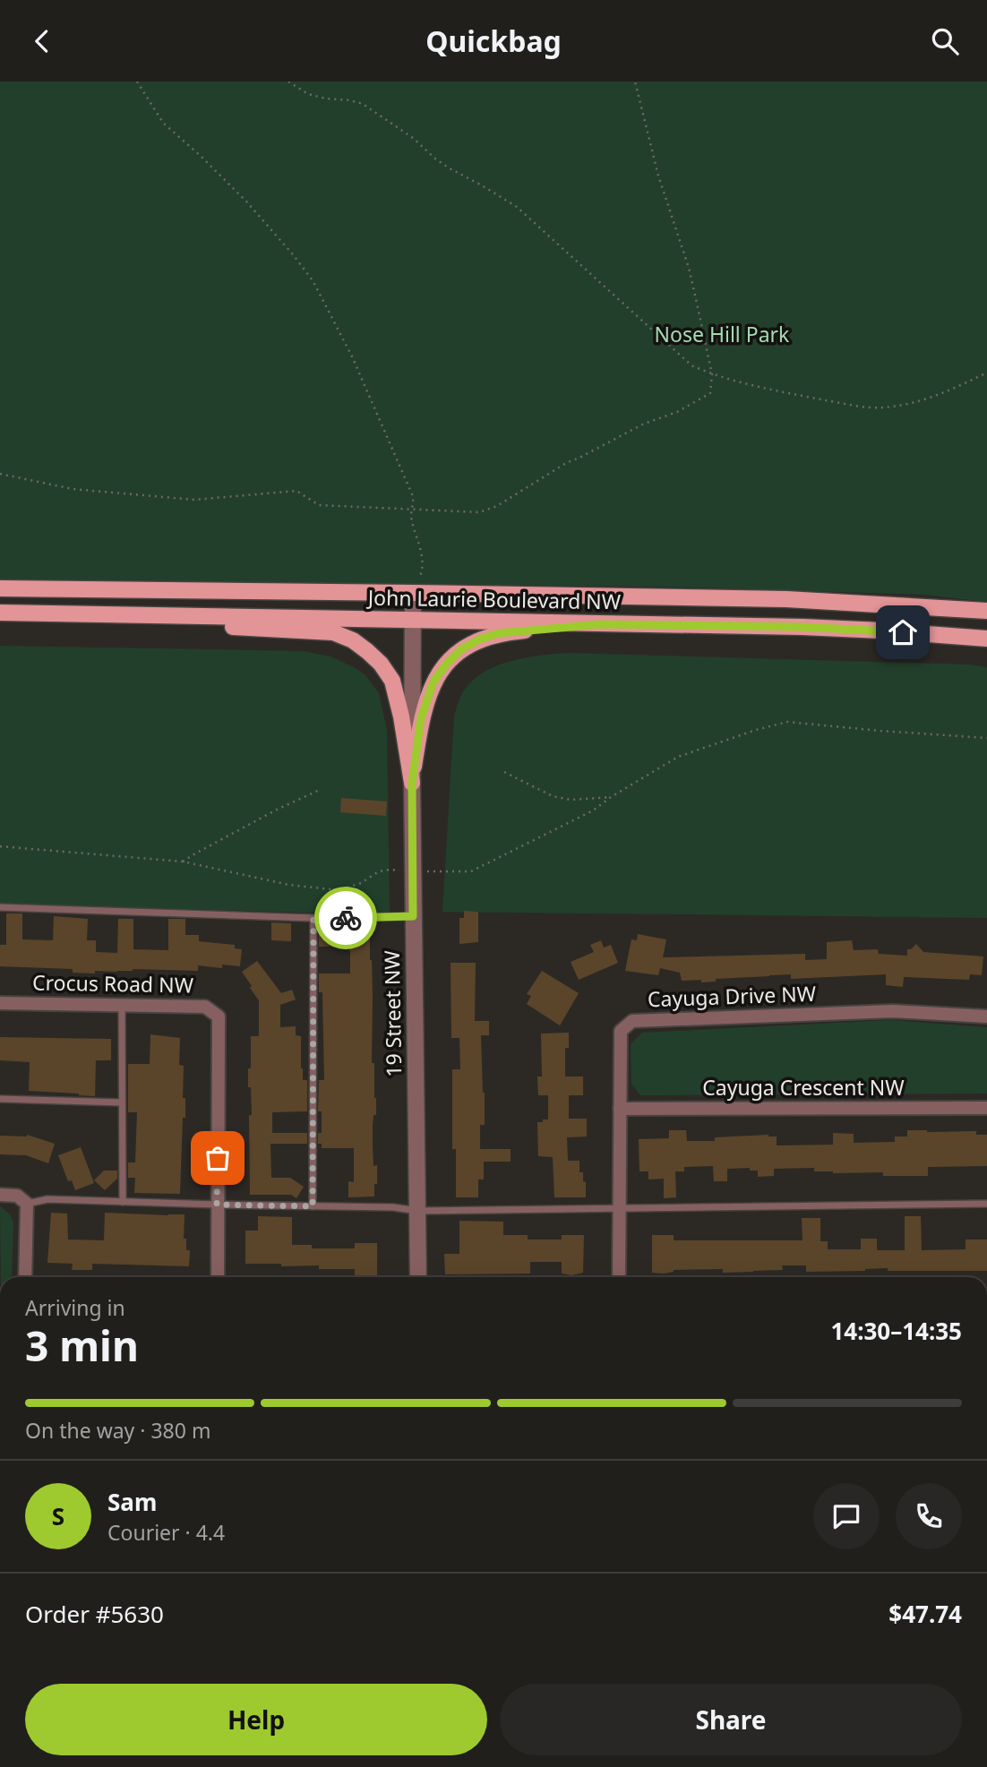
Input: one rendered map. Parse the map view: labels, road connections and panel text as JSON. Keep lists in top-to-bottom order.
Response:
{
  "streets": {
    "main road": ["John Laurie Boulevard NW"],
    "street": [
      "Crocus Road NW",
      "Cayuga Drive NW",
      "19 Street NW",
      "Cayuga Crescent NW"
    ]
  },
  "crossings": [
    ["John Laurie Boulevard NW", "19 Street NW"],
    ["Cayuga Drive NW", "Cayuga Crescent NW"]
  ],
  "parks": ["Nose Hill Park"],
  "page": {
    "header": "Quickbag",
    "heading": ["3 min", "Arriving in", "14:30–14:35"],
    "panel": [
      "Sam",
      "Courier · 4.4",
      "Order #5630",
      "$47.74"
    ],
    "bar": "On the way · 380 m",
    "round": "S",
    "buttons": ["Help", "Share"]
  }
}
